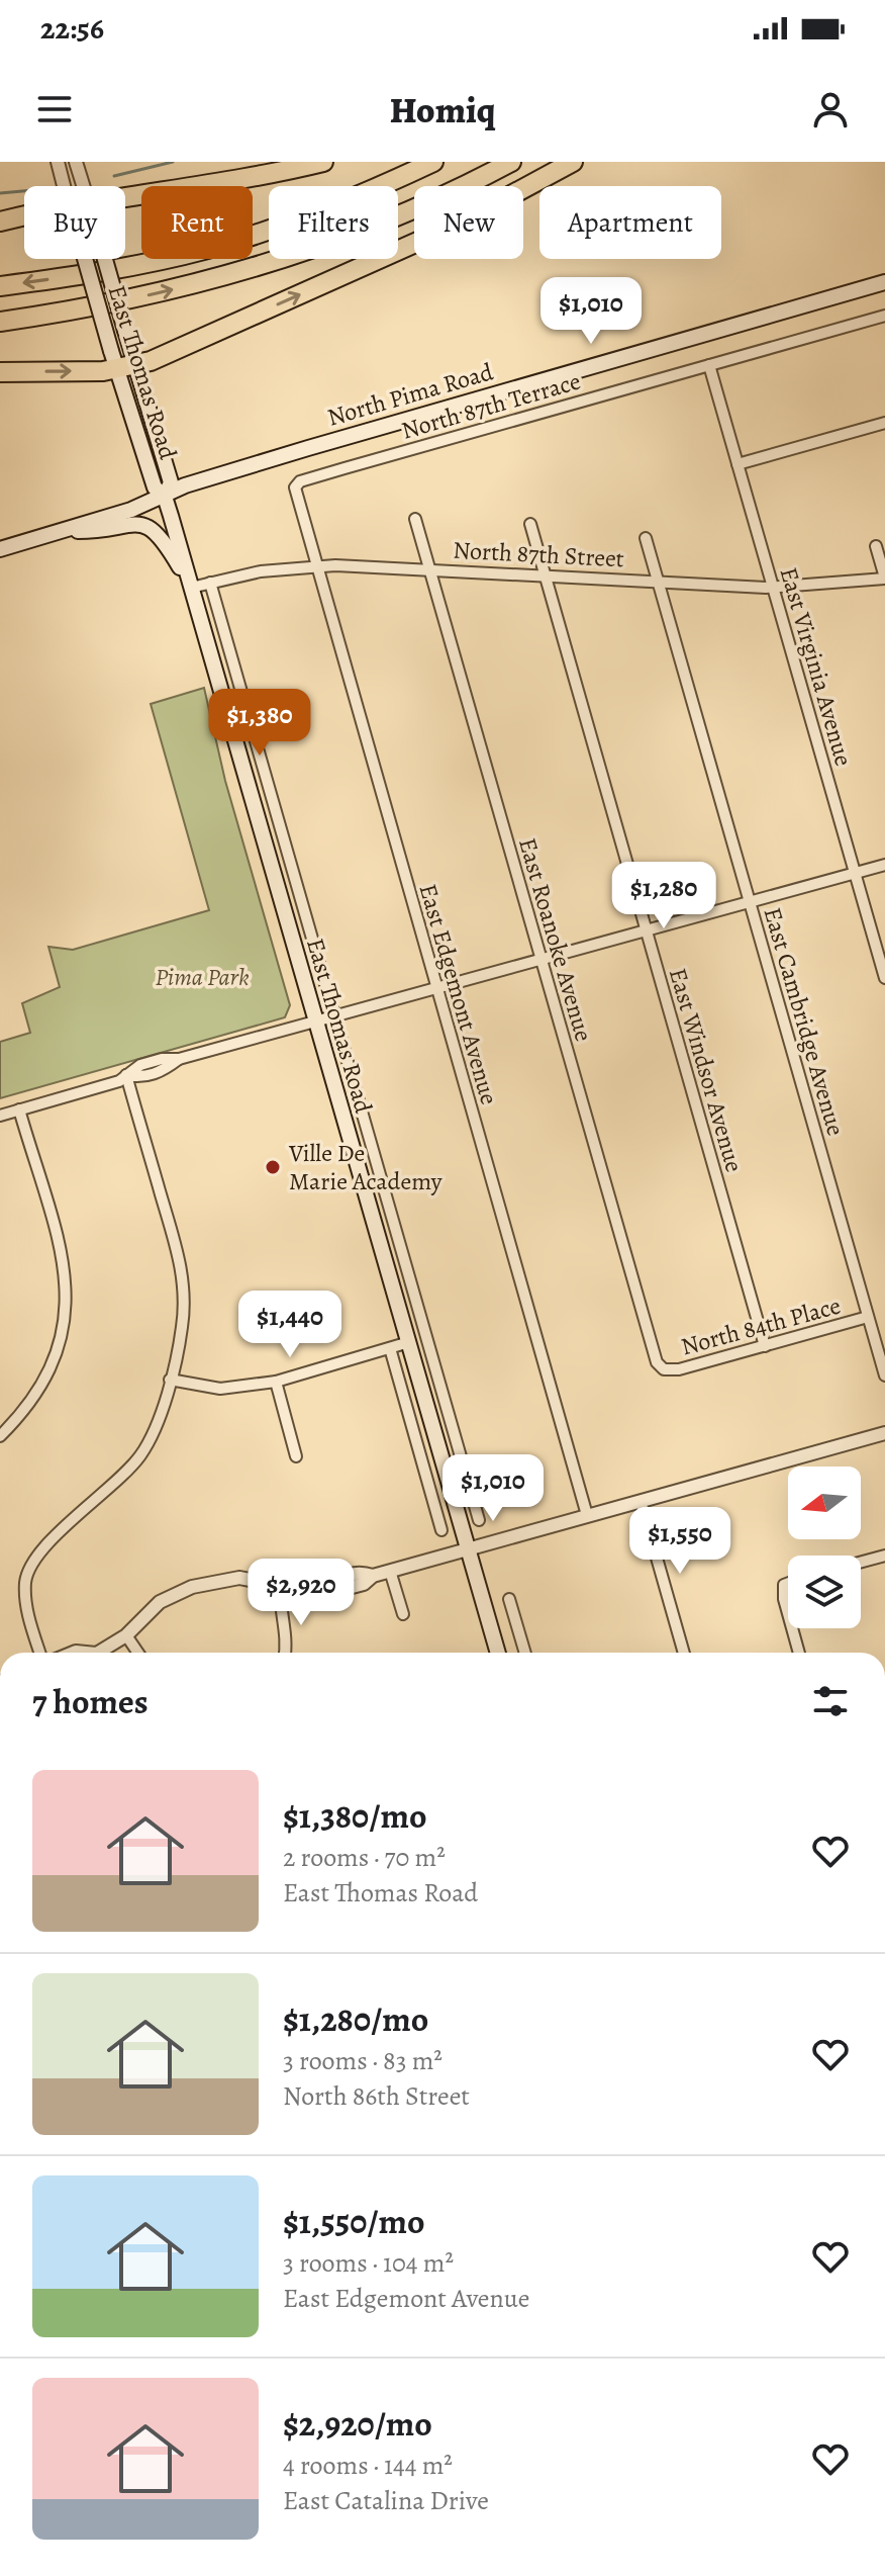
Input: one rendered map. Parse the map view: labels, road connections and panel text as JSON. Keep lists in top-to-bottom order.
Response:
{
  "streets": {
    "main road": ["East Thomas Road", "North Pima Road"],
    "street": [
      "North 87th Terrace",
      "North 87th Street",
      "East Virginia Avenue",
      "East Roanoke Avenue",
      "East Edgemont Avenue",
      "East Cambridge Avenue",
      "East Windsor Avenue",
      "North 84th Place"
    ]
  },
  "crossings": [
    ["East Thomas Road", "North Pima Road"],
    ["East Thomas Road", "North 87th Street"],
    ["North 87th Terrace", "East Virginia Avenue"],
    ["North 87th Terrace", "East Edgemont Avenue"],
    ["North 87th Street", "East Virginia Avenue"],
    ["North 87th Street", "East Roanoke Avenue"],
    ["North 87th Street", "East Edgemont Avenue"],
    ["North 87th Street", "East Cambridge Avenue"],
    ["North 87th Street", "East Windsor Avenue"],
    ["East Roanoke Avenue", "North 84th Place"],
    ["East Cambridge Avenue", "North 84th Place"],
    ["East Windsor Avenue", "North 84th Place"]
  ],
  "parks": ["Pima Park"],
  "places": ["Ville De Marie Academy"],
  "north": "left",
  "page": {
    "status": "22:56",
    "header": "Homiq",
    "chip": [
      "Buy",
      "Rent",
      "Filters",
      "New",
      "Apartment"
    ],
    "price": [
      "$1,010",
      "$1,380",
      "$1,280",
      "$1,440",
      "$1,010",
      "$1,550",
      "$2,920"
    ],
    "heading": "7 homes",
    "list": [
      {
        "name": "$1,380/mo",
        "note": "2 rooms · 70 m² · East Thomas Road"
      },
      {
        "name": "$1,280/mo",
        "note": "3 rooms · 83 m² · North 86th Street"
      },
      {
        "name": "$1,550/mo",
        "note": "3 rooms · 104 m² · East Edgemont Avenue"
      },
      {
        "name": "$2,920/mo",
        "note": "4 rooms · 144 m² · East Catalina Drive"
      }
    ]
  }
}
